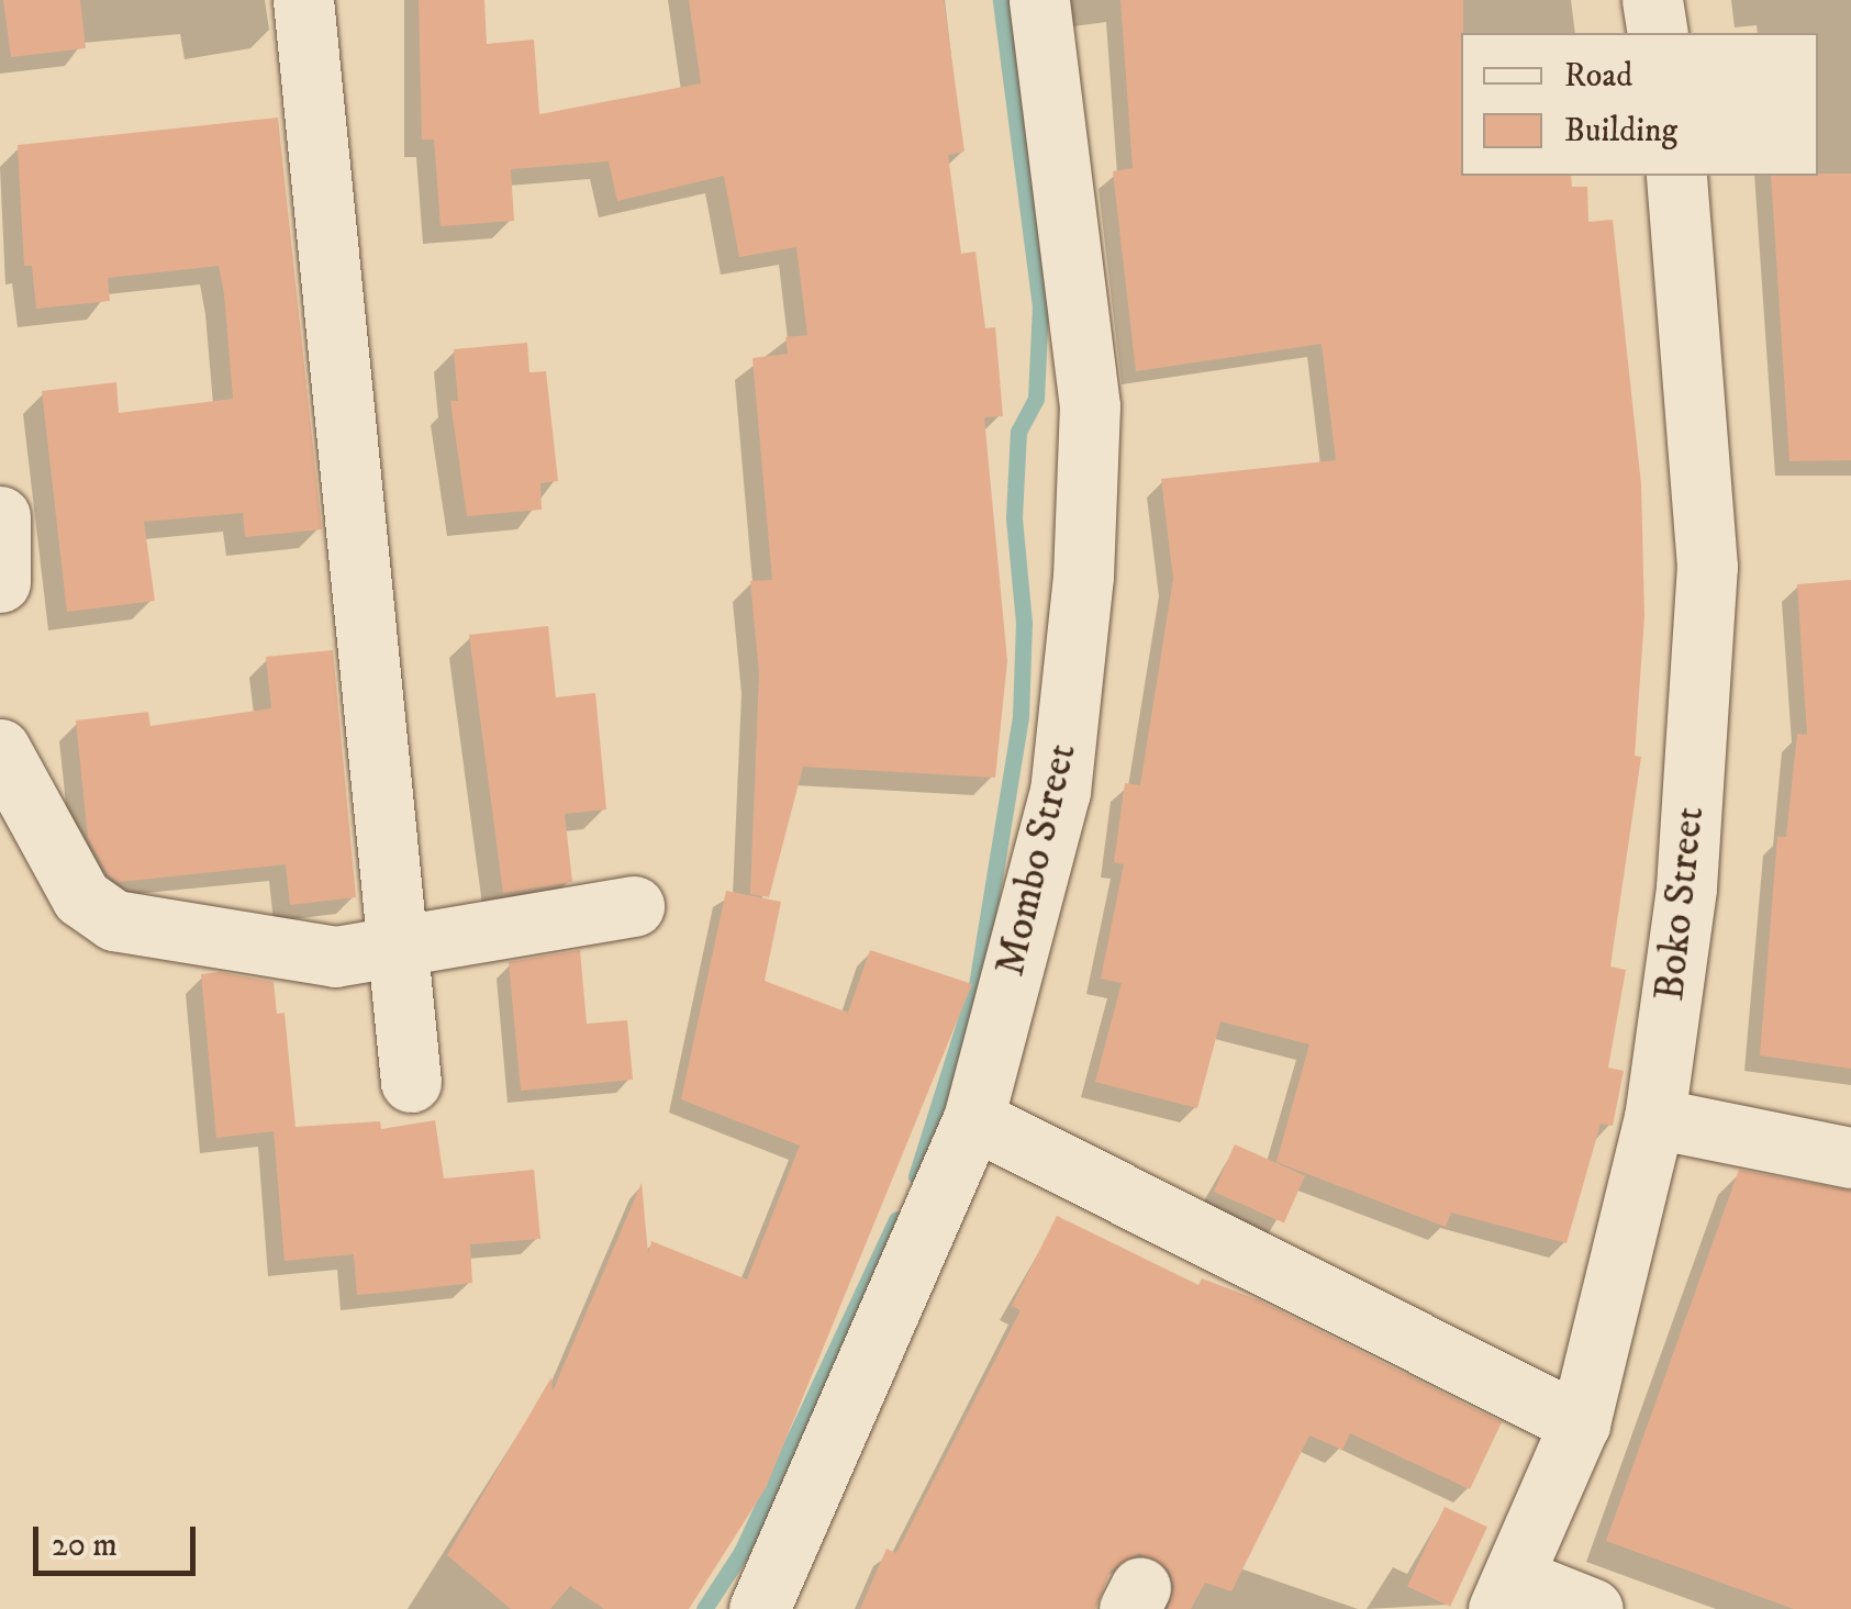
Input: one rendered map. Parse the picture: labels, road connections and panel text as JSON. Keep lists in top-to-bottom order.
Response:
{
  "streets": {
    "street": ["Mombo Street", "Boko Street"]
  },
  "legend": ["Road", "Building"],
  "scale_bar": "20 m"
}
